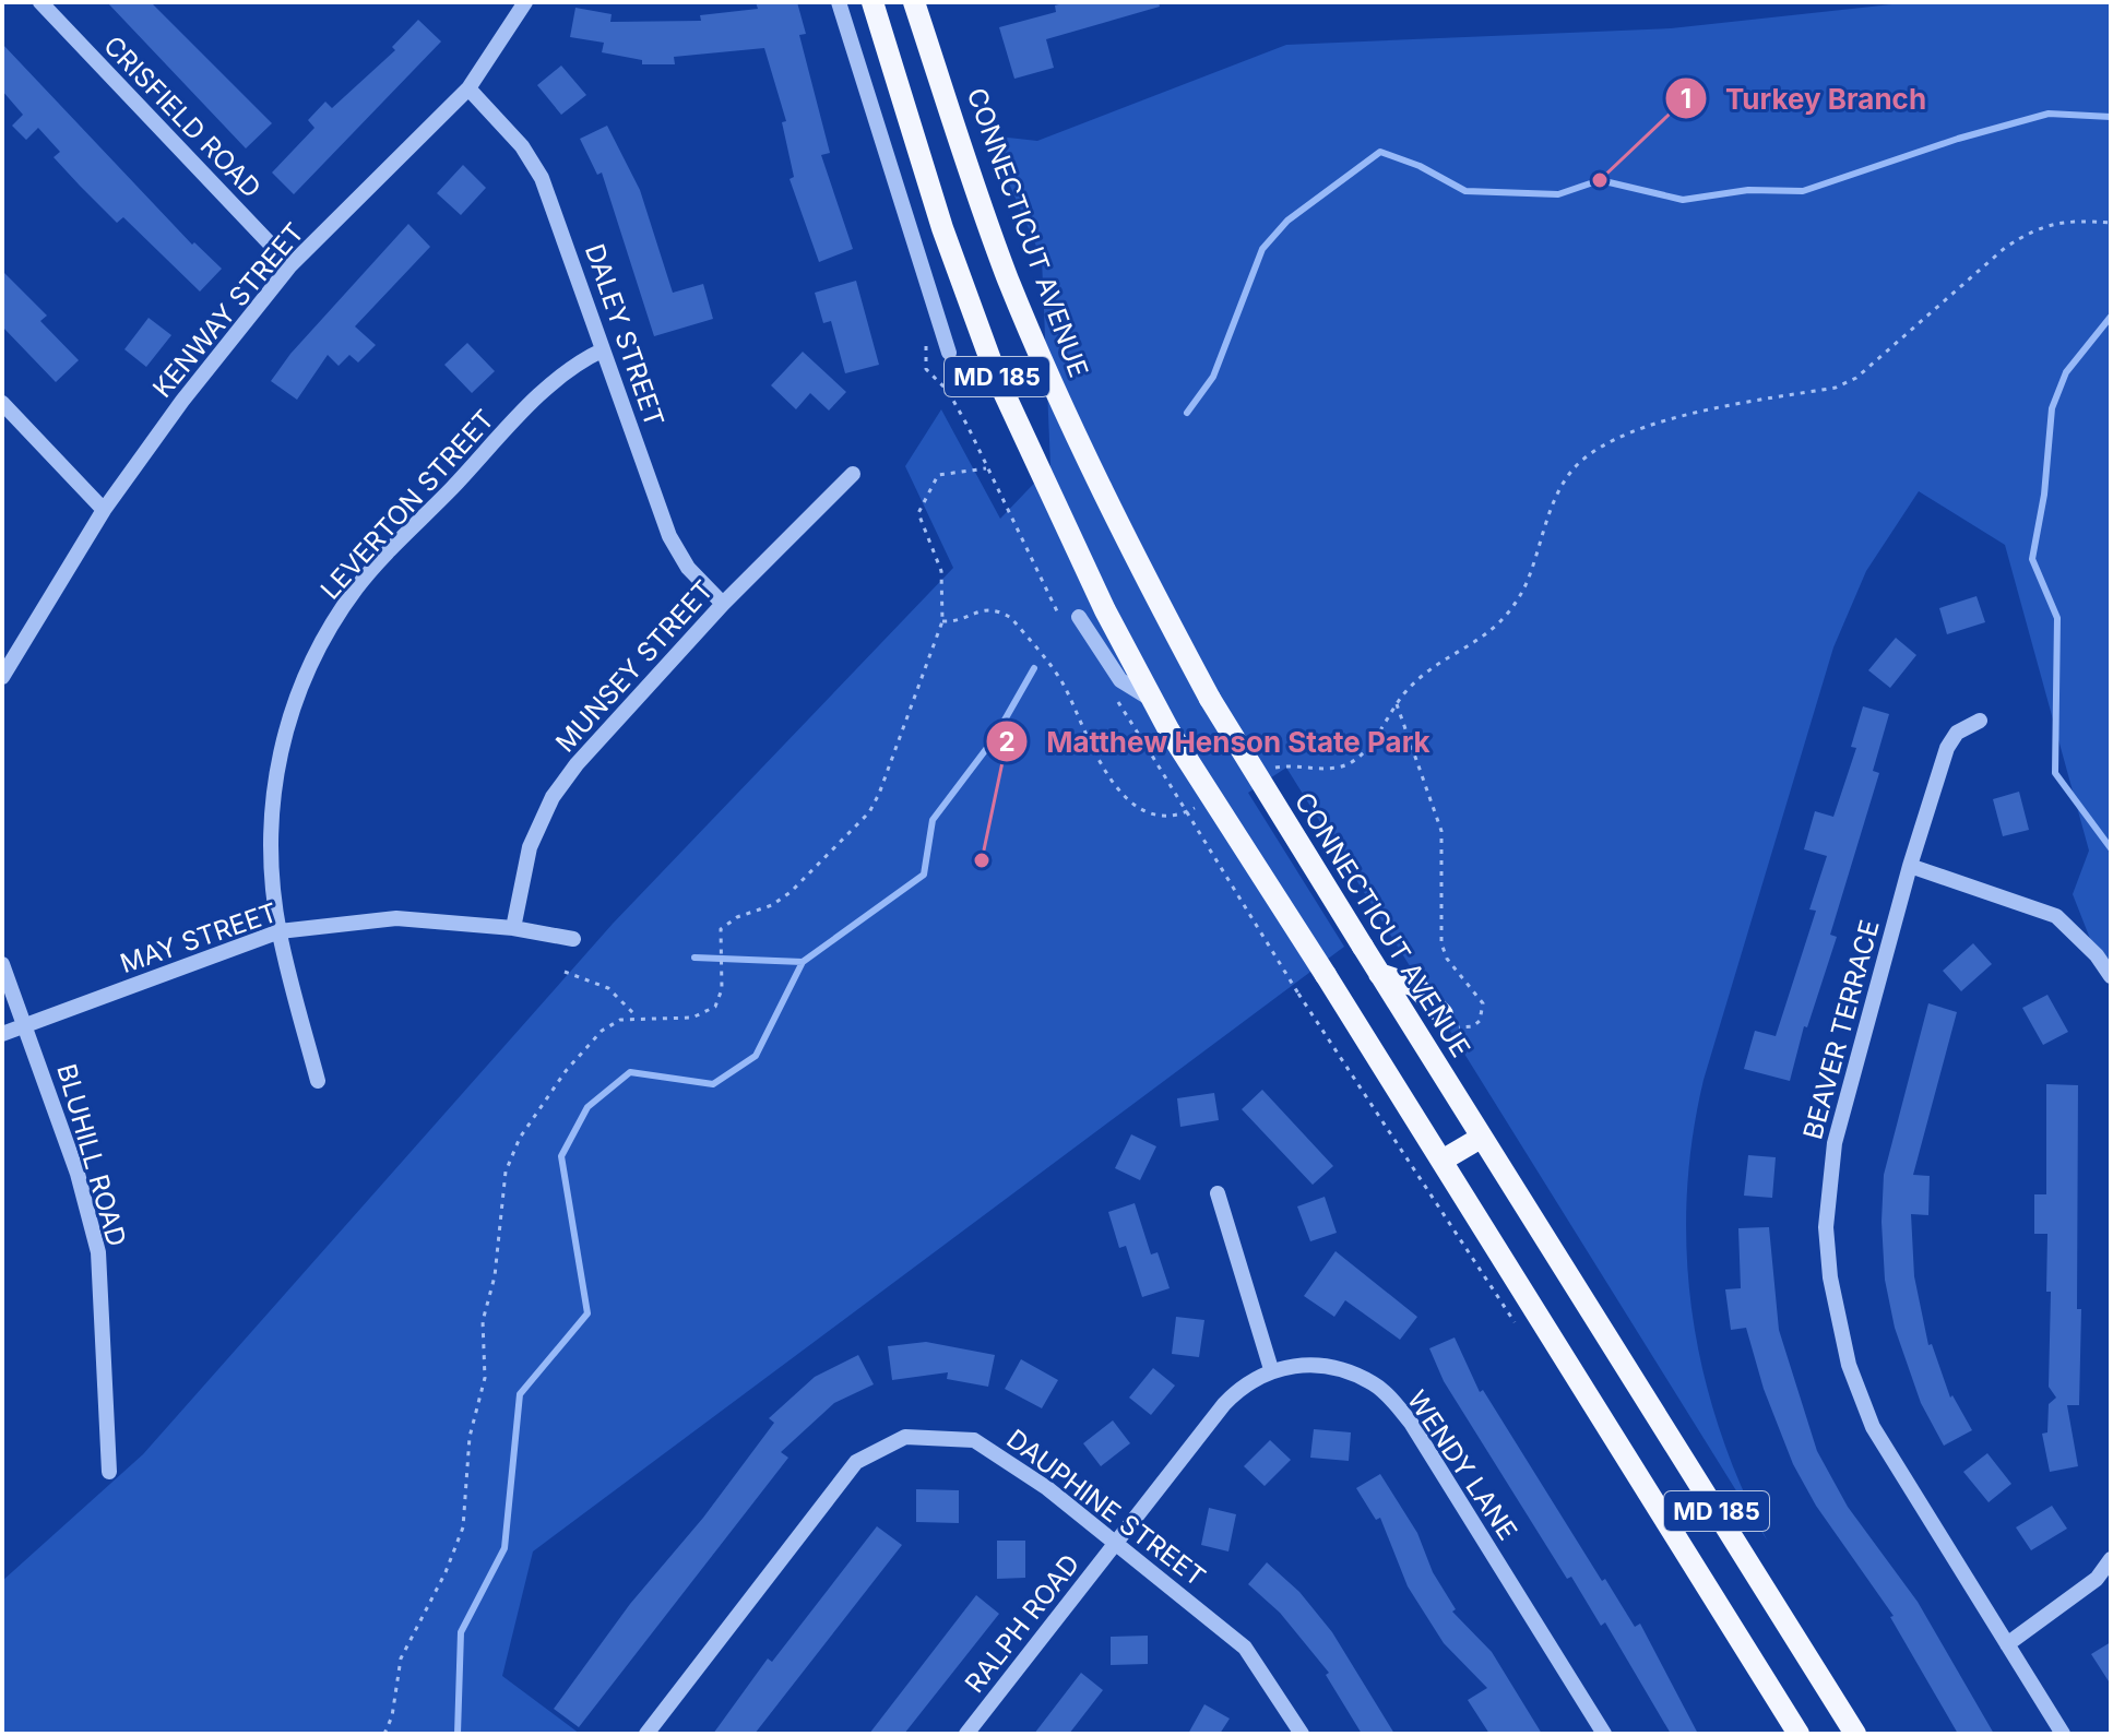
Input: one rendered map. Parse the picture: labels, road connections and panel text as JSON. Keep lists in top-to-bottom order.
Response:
{
  "streets": {
    "main road": ["CONNECTICUT AVENUE", "MD 185"],
    "street": [
      "CRISFIELD ROAD",
      "KENWAY STREET",
      "DALEY STREET",
      "LEVERTON STREET",
      "MUNSEY STREET",
      "MAY STREET",
      "BEAVER TERRACE",
      "BLUHILL ROAD",
      "WENDY LANE",
      "DAUPHINE STREET",
      "RALPH ROAD"
    ]
  },
  "crossings": [
    ["CRISFIELD ROAD", "KENWAY STREET"],
    ["KENWAY STREET", "DALEY STREET"],
    ["DALEY STREET", "LEVERTON STREET"],
    ["DALEY STREET", "MUNSEY STREET"],
    ["LEVERTON STREET", "MAY STREET"],
    ["MUNSEY STREET", "MAY STREET"],
    ["MAY STREET", "BLUHILL ROAD"],
    ["DAUPHINE STREET", "RALPH ROAD"]
  ],
  "places": ["Turkey Branch", "Matthew Henson State Park"]
}
